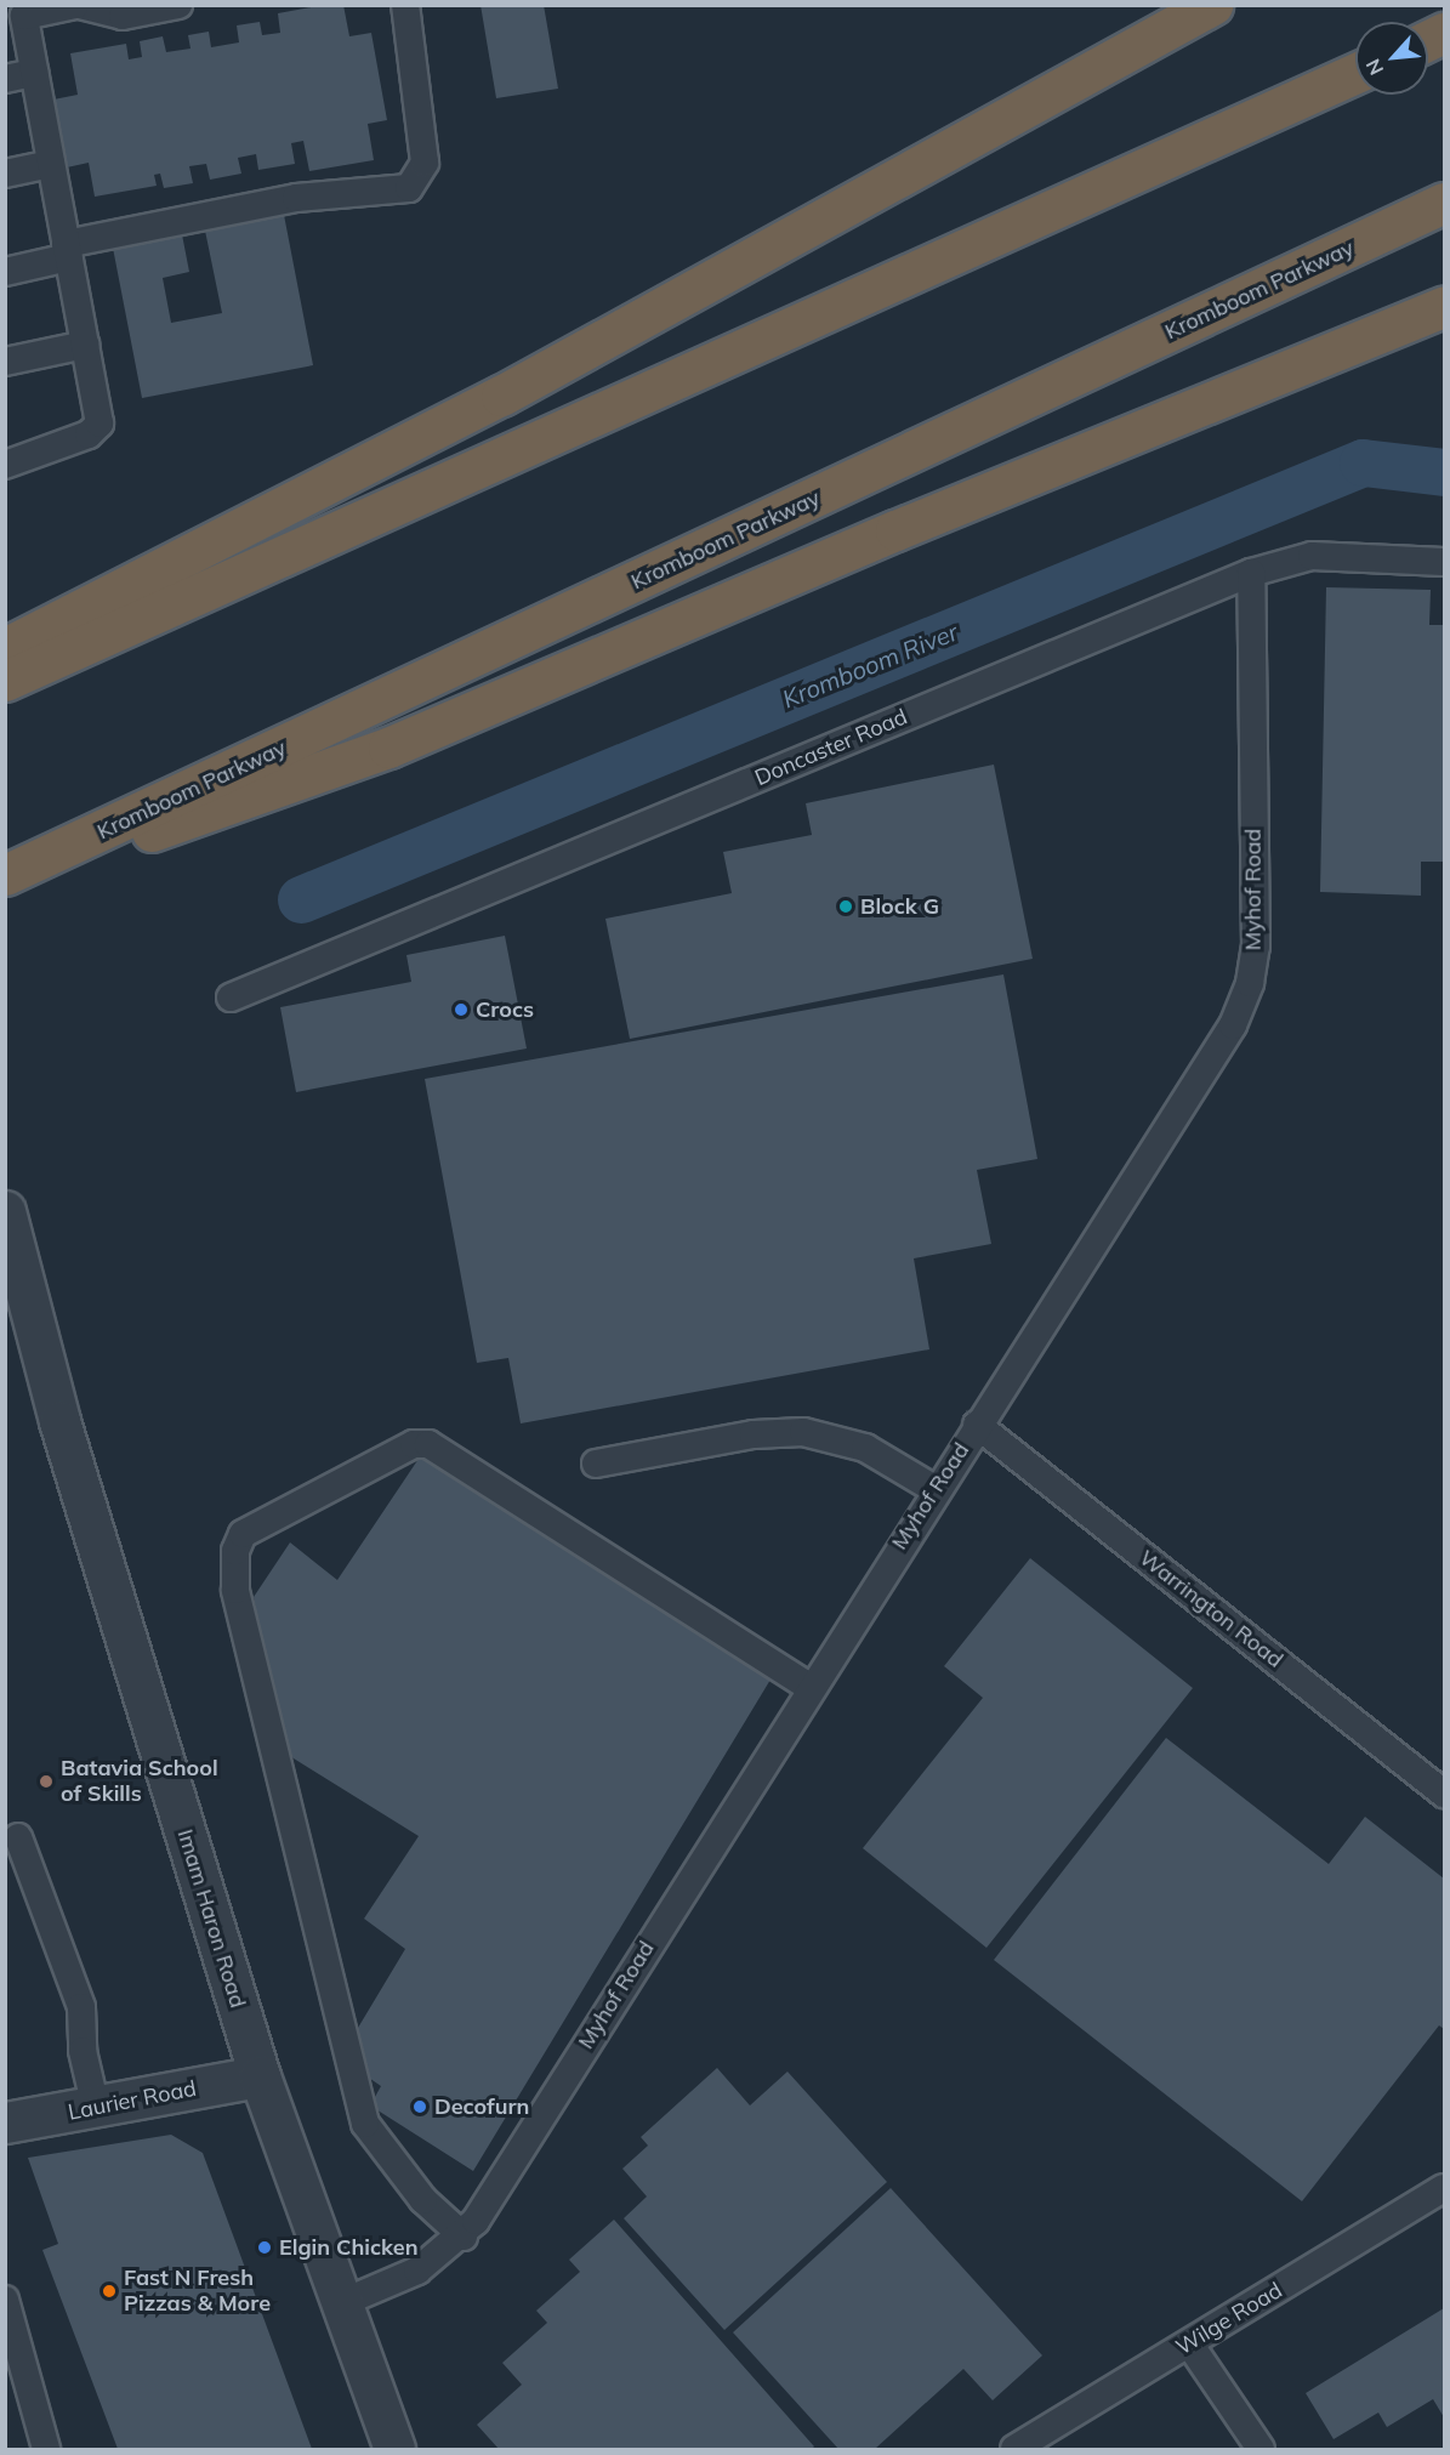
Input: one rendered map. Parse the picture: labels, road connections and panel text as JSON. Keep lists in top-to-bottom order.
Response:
{
  "streets": {
    "highway": ["Kromboom Parkway"],
    "street": ["Imam Haron Road", "Laurier Road"],
    "lane": [
      "Doncaster Road",
      "Myhof Road",
      "Warrington Road",
      "Wilge Road"
    ]
  },
  "crossings": [
    ["Doncaster Road", "Myhof Road"],
    ["Myhof Road", "Warrington Road"],
    ["Myhof Road", "Imam Haron Road"],
    ["Imam Haron Road", "Laurier Road"]
  ],
  "water": ["Kromboom River"],
  "places": [
    "Block G",
    "Crocs",
    "Batavia School of Skills",
    "Decofurn",
    "Elgin Chicken",
    "Fast N Fresh Pizzas & More"
  ],
  "north": "bottom left"
}
